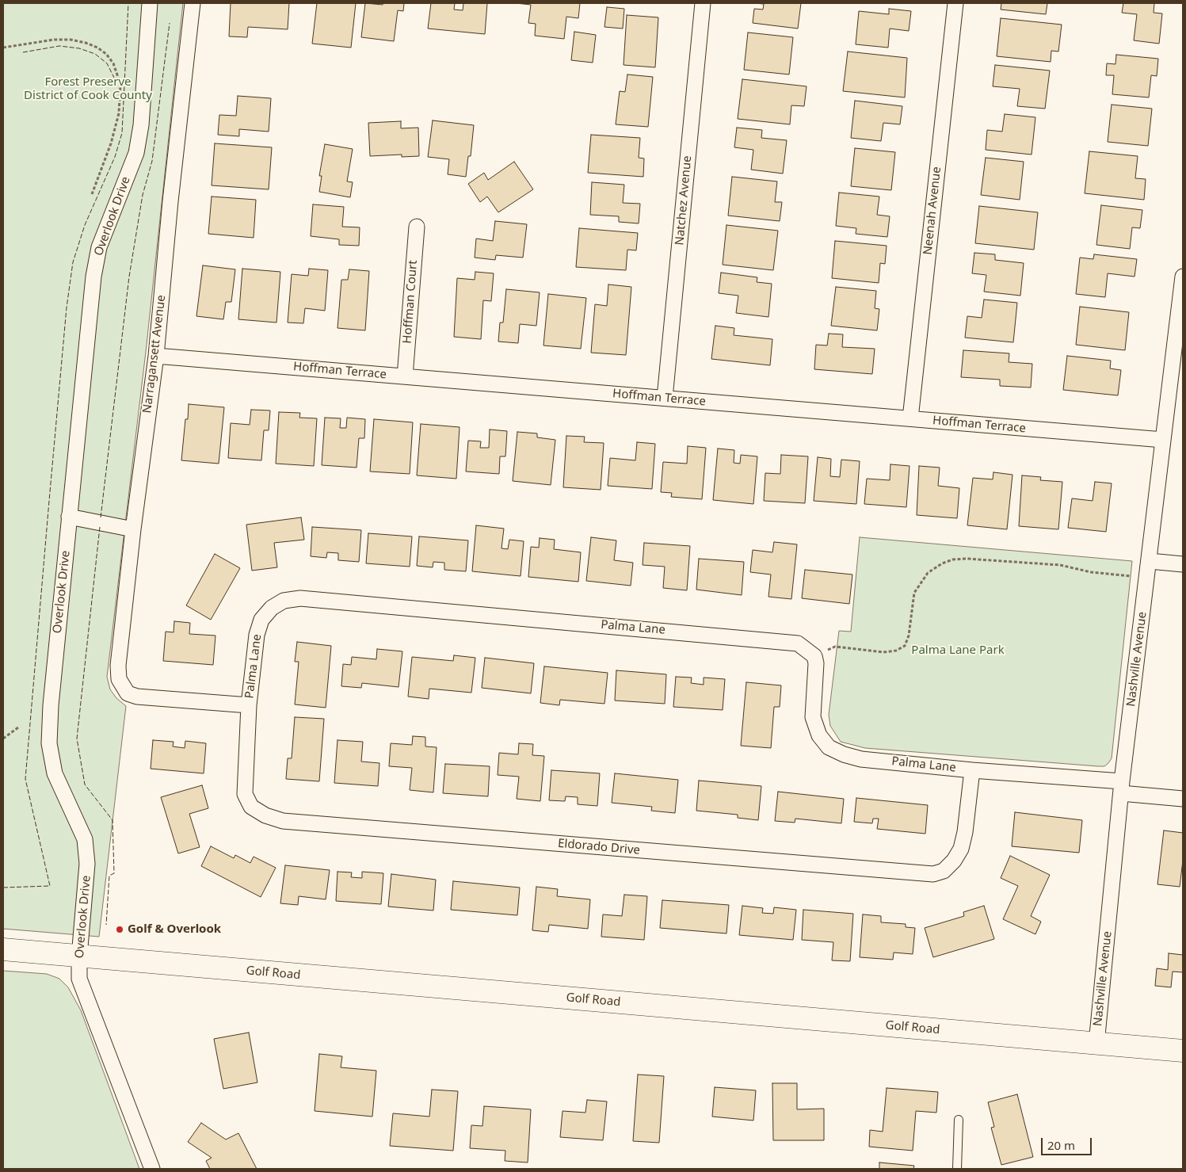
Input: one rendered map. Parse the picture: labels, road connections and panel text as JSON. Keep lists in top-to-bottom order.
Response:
{
  "streets": {
    "main road": ["Golf Road"],
    "street": [
      "Natchez Avenue",
      "Neenah Avenue",
      "Overlook Drive",
      "Hoffman Court",
      "Narragansett Avenue",
      "Hoffman Terrace",
      "Palma Lane",
      "Nashville Avenue",
      "Eldorado Drive"
    ]
  },
  "crossings": [
    ["Natchez Avenue", "Hoffman Terrace"],
    ["Neenah Avenue", "Hoffman Terrace"],
    ["Overlook Drive", "Golf Road"],
    ["Hoffman Court", "Hoffman Terrace"],
    ["Narragansett Avenue", "Hoffman Terrace"],
    ["Narragansett Avenue", "Palma Lane"],
    ["Hoffman Terrace", "Nashville Avenue"],
    ["Palma Lane", "Nashville Avenue"],
    ["Palma Lane", "Eldorado Drive"],
    ["Nashville Avenue", "Golf Road"]
  ],
  "parks": ["Forest Preserve District of Cook County", "Palma Lane Park"],
  "places": ["Golf & Overlook"],
  "scale_bar": "20 m"
}
